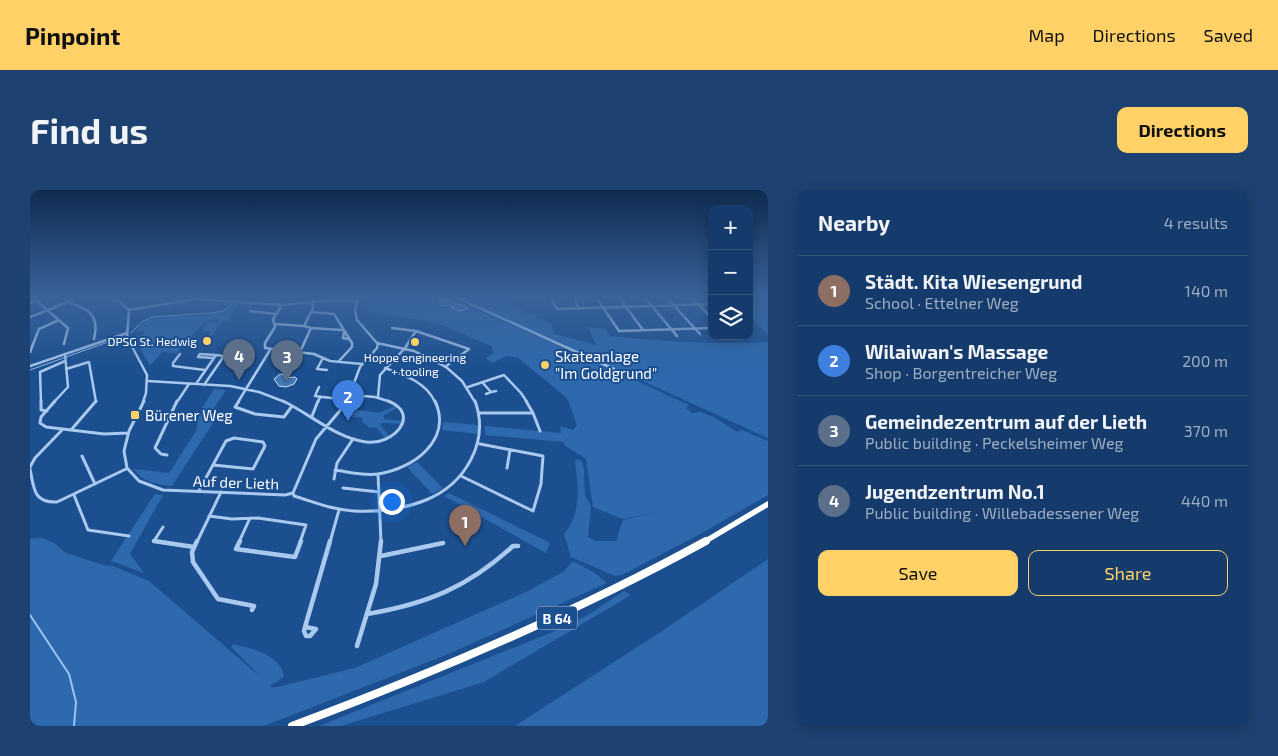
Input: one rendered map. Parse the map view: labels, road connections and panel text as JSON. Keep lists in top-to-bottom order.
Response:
{
  "streets": {
    "highway": ["B 64"],
    "street": ["Auf der Lieth"]
  },
  "places": {
    "other": ["DPSG St. Hedwig", "Hoppe engineering + tooling", "Skateanlage \"Im Goldgrund\""],
    "transit": ["Bürener Weg"]
  },
  "page": {
    "header": "Pinpoint",
    "nav": ["Map", "Directions", "Saved"],
    "buttons": [
      "Directions",
      ["Save", "Share"]
    ],
    "title": "Find us",
    "heading": ["Nearby", "4 results"],
    "map_buttons": ["+", "−"],
    "list": [
      {
        "mark": "1",
        "name": "Städt. Kita Wiesengrund",
        "note": "School · Ettelner Weg",
        "value": "140 m"
      },
      {
        "mark": "2",
        "name": "Wilaiwan's Massage",
        "note": "Shop · Borgentreicher Weg",
        "value": "200 m"
      },
      {
        "mark": "3",
        "name": "Gemeindezentrum auf der Lieth",
        "note": "Public building · Peckelsheimer Weg",
        "value": "370 m"
      },
      {
        "mark": "4",
        "name": "Jugendzentrum No.1",
        "note": "Public building · Willebadessener Weg",
        "value": "440 m"
      }
    ],
    "pins": [
      "4",
      "3",
      "2",
      "1"
    ]
  }
}
